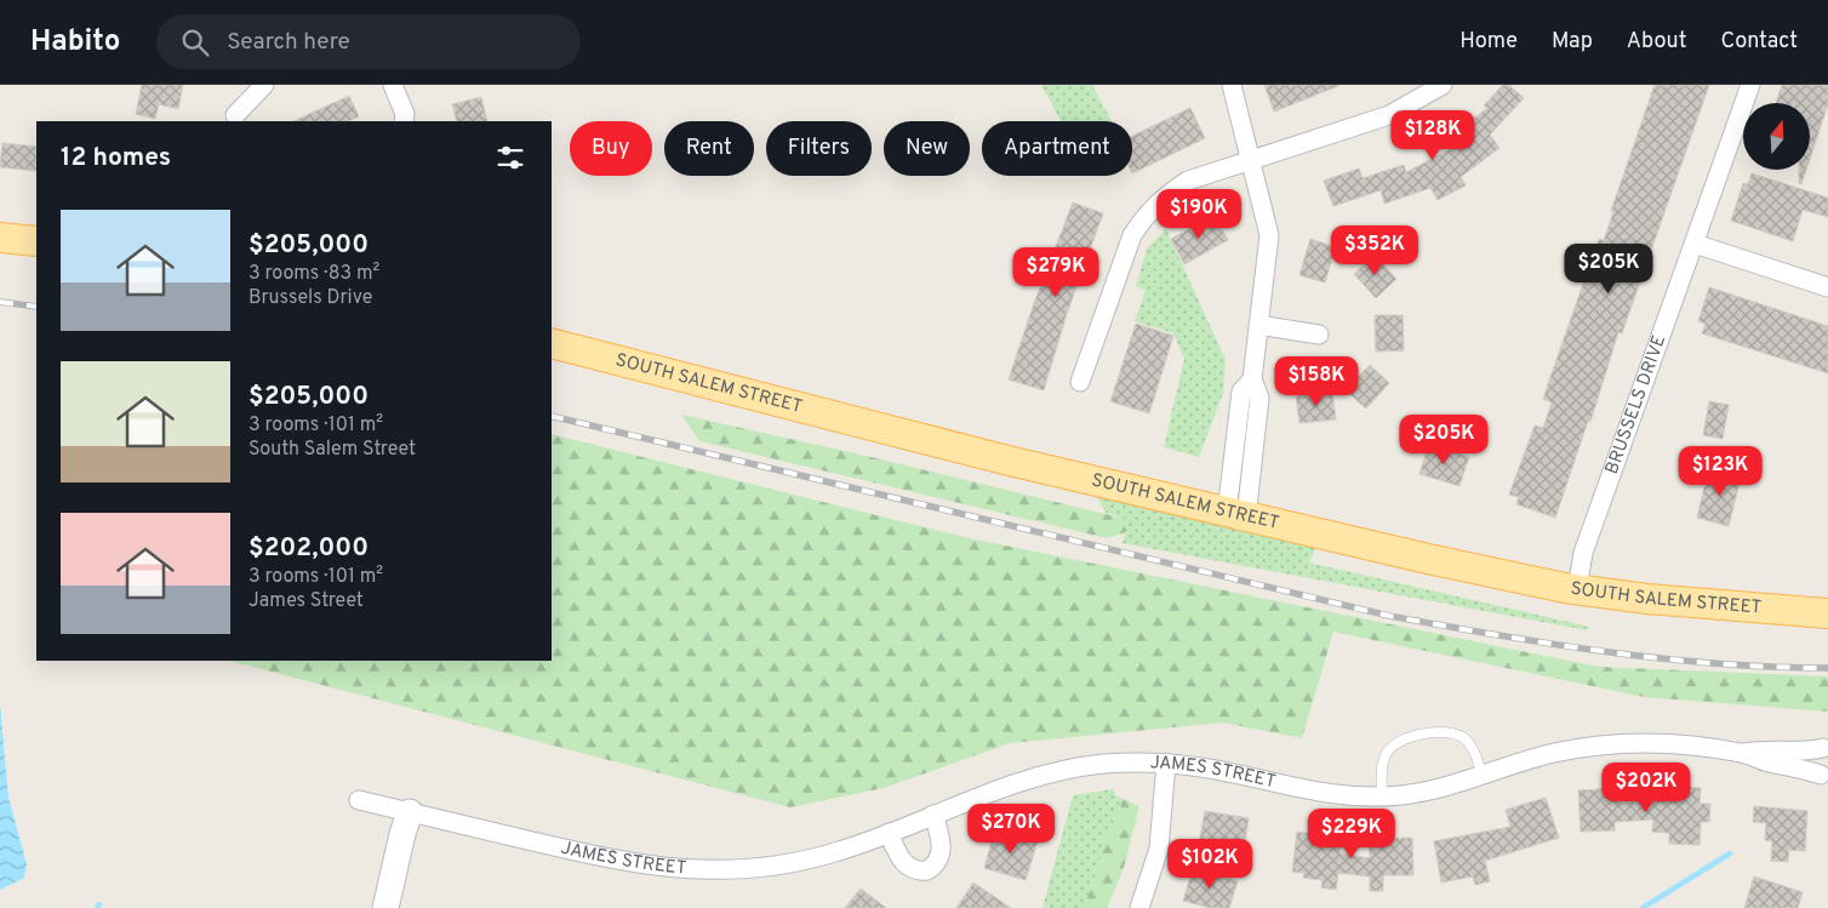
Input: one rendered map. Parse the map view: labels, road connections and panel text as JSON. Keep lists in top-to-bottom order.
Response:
{
  "streets": {
    "main road": ["SOUTH SALEM STREET"],
    "street": ["BRUSSELS DRIVE", "JAMES STREET"]
  },
  "crossings": [
    ["SOUTH SALEM STREET", "BRUSSELS DRIVE"]
  ],
  "north": "top",
  "page": {
    "header": "Habito",
    "search": "Search here",
    "nav": [
      "Home",
      "Map",
      "About",
      "Contact"
    ],
    "price": [
      "$128K",
      "$190K",
      "$352K",
      "$205K",
      "$279K",
      "$158K",
      "$205K",
      "$123K",
      "$202K",
      "$270K",
      "$229K",
      "$102K"
    ],
    "chip": [
      "Buy",
      "Rent",
      "Filters",
      "New",
      "Apartment"
    ],
    "heading": "12 homes",
    "list": [
      {
        "name": "$205,000",
        "note": "3 rooms · 83 m² · Brussels Drive"
      },
      {
        "name": "$205,000",
        "note": "3 rooms · 101 m² · South Salem Street"
      },
      {
        "name": "$202,000",
        "note": "3 rooms · 101 m² · James Street"
      }
    ]
  }
}
